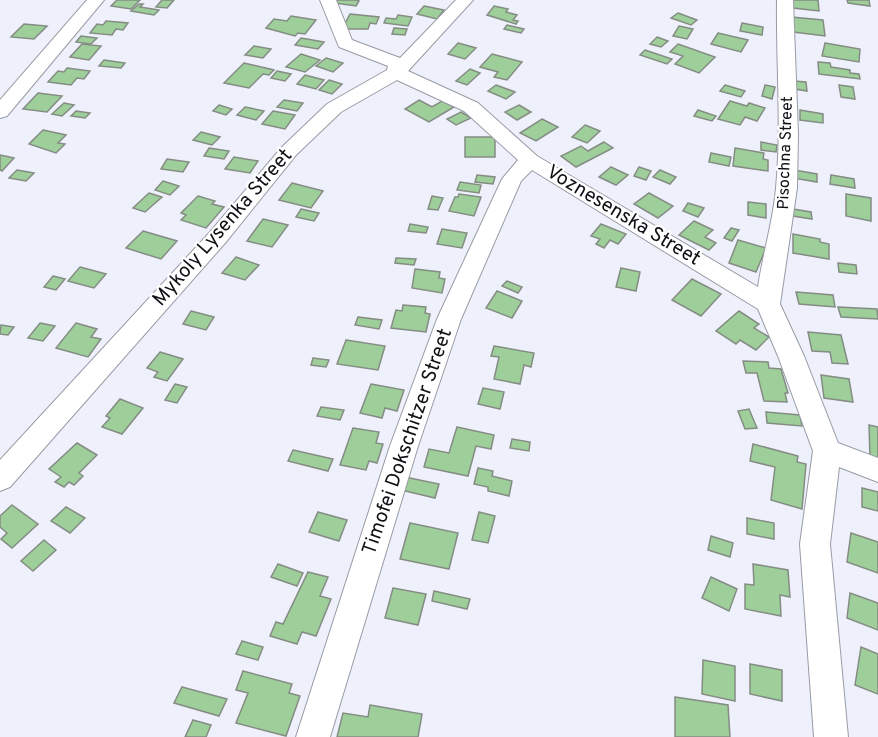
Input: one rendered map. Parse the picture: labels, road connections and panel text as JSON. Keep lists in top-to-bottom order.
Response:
{
  "streets": {
    "street": [
      "Pisochna Street",
      "Voznesenska Street",
      "Mykoly Lysenka Street",
      "Timofei Dokschitzer Street"
    ]
  },
  "crossings": [
    ["Pisochna Street", "Voznesenska Street"],
    ["Voznesenska Street", "Mykoly Lysenka Street"],
    ["Voznesenska Street", "Timofei Dokschitzer Street"]
  ]
}
